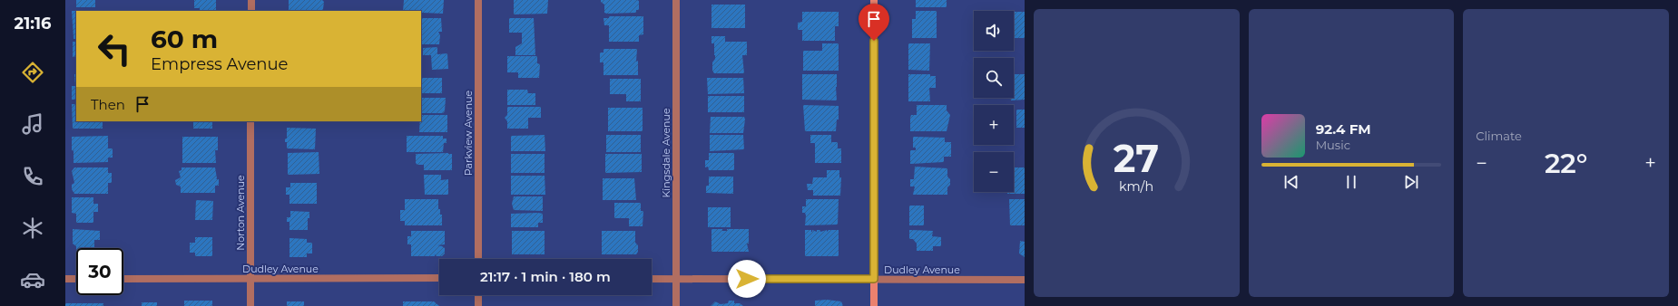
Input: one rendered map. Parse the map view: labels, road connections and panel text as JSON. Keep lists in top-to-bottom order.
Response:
{
  "streets": {
    "street": [
      "Parkview Avenue",
      "Kingsdale Avenue",
      "Norton Avenue",
      "Dudley Avenue"
    ]
  },
  "crossings": [
    ["Kingsdale Avenue", "Dudley Avenue"],
    ["Norton Avenue", "Dudley Avenue"]
  ],
  "page": {
    "tabs": "21:16",
    "tile": "Climate",
    "map_buttons": ["+", "−"],
    "turn": ["60 m", "Empress Avenue"],
    "then": "Then",
    "song": ["92.4 FM", "Music"],
    "heat": ["−", "22°", "+"],
    "limit": "30",
    "trip": "21:17 · 1 min · 180 m",
    "gauge": ["27", "km/h"]
  }
}
